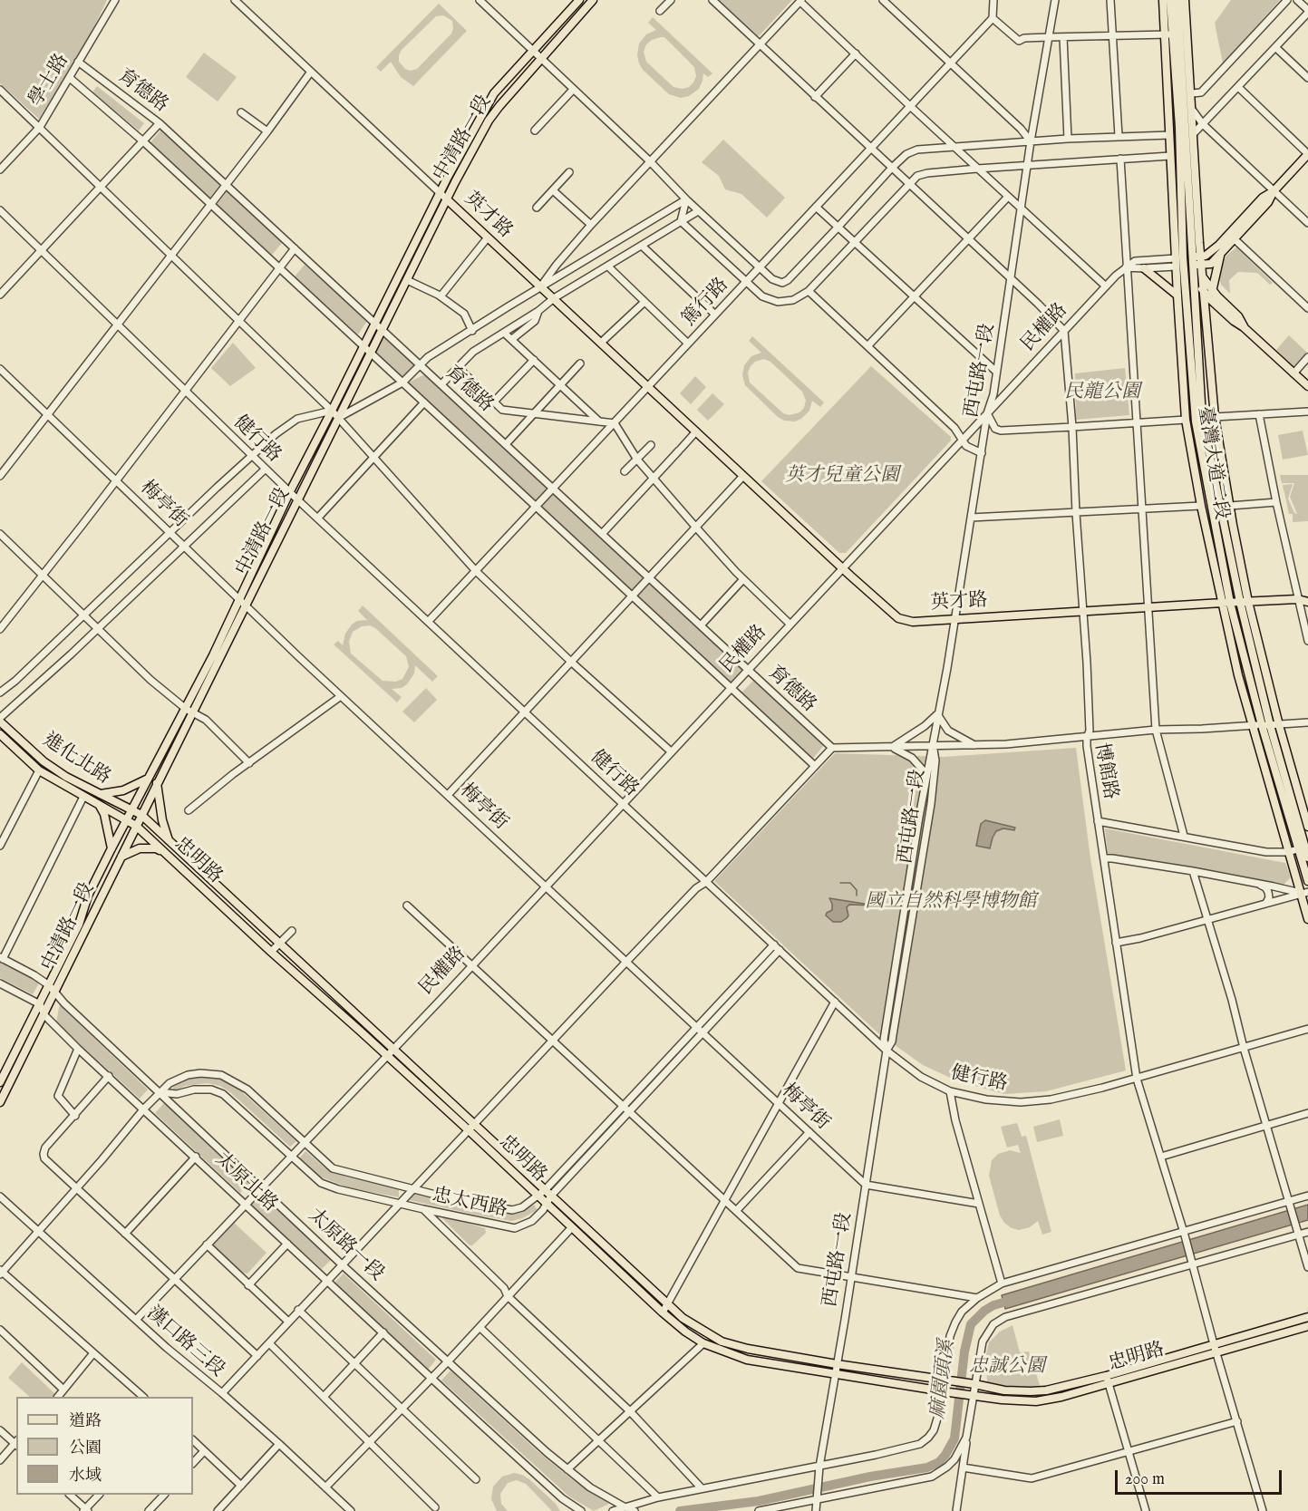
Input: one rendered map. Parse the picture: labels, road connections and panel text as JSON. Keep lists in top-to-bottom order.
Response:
{
  "streets": {
    "main road": [
      "中清路一段",
      "英才路",
      "民權路",
      "臺灣大道二段",
      "進化北路",
      "忠明路"
    ],
    "street": [
      "學士路",
      "育德路",
      "篤行路",
      "西屯路一段",
      "健行路",
      "梅亭街",
      "博館路",
      "太原北路",
      "忠太西路",
      "太原路一段",
      "漢口路三段"
    ]
  },
  "crossings": [
    ["學士路", "育德路"],
    ["育德路", "中清路一段"],
    ["育德路", "篤行路"],
    ["育德路", "民權路"],
    ["育德路", "博館路"],
    ["中清路一段", "英才路"],
    ["中清路一段", "健行路"],
    ["中清路一段", "梅亭街"],
    ["中清路一段", "進化北路"],
    ["中清路一段", "忠明路"],
    ["中清路一段", "太原北路"],
    ["中清路一段", "太原路一段"],
    ["英才路", "篤行路"],
    ["英才路", "民權路"],
    ["英才路", "西屯路一段"],
    ["英才路", "臺灣大道二段"],
    ["篤行路", "健行路"],
    ["民權路", "西屯路一段"],
    ["民權路", "健行路"],
    ["民權路", "臺灣大道二段"],
    ["民權路", "梅亭街"],
    ["民權路", "忠明路"],
    ["民權路", "太原北路"],
    ["民權路", "忠太西路"],
    ["民權路", "太原路一段"],
    ["民權路", "漢口路三段"],
    ["西屯路一段", "健行路"],
    ["西屯路一段", "梅亭街"],
    ["西屯路一段", "博館路"],
    ["西屯路一段", "忠明路"],
    ["健行路", "博館路"],
    ["進化北路", "忠明路"],
    ["忠明路", "忠太西路"],
    ["忠太西路", "太原路一段"]
  ],
  "water": ["麻園頭溪"],
  "parks": [
    "民龍公園",
    "英才兒童公園",
    "國立自然科學博物館",
    "忠誠公園"
  ],
  "legend": ["道路", "公園", "水域"],
  "scale_bar": "200 m"
}
